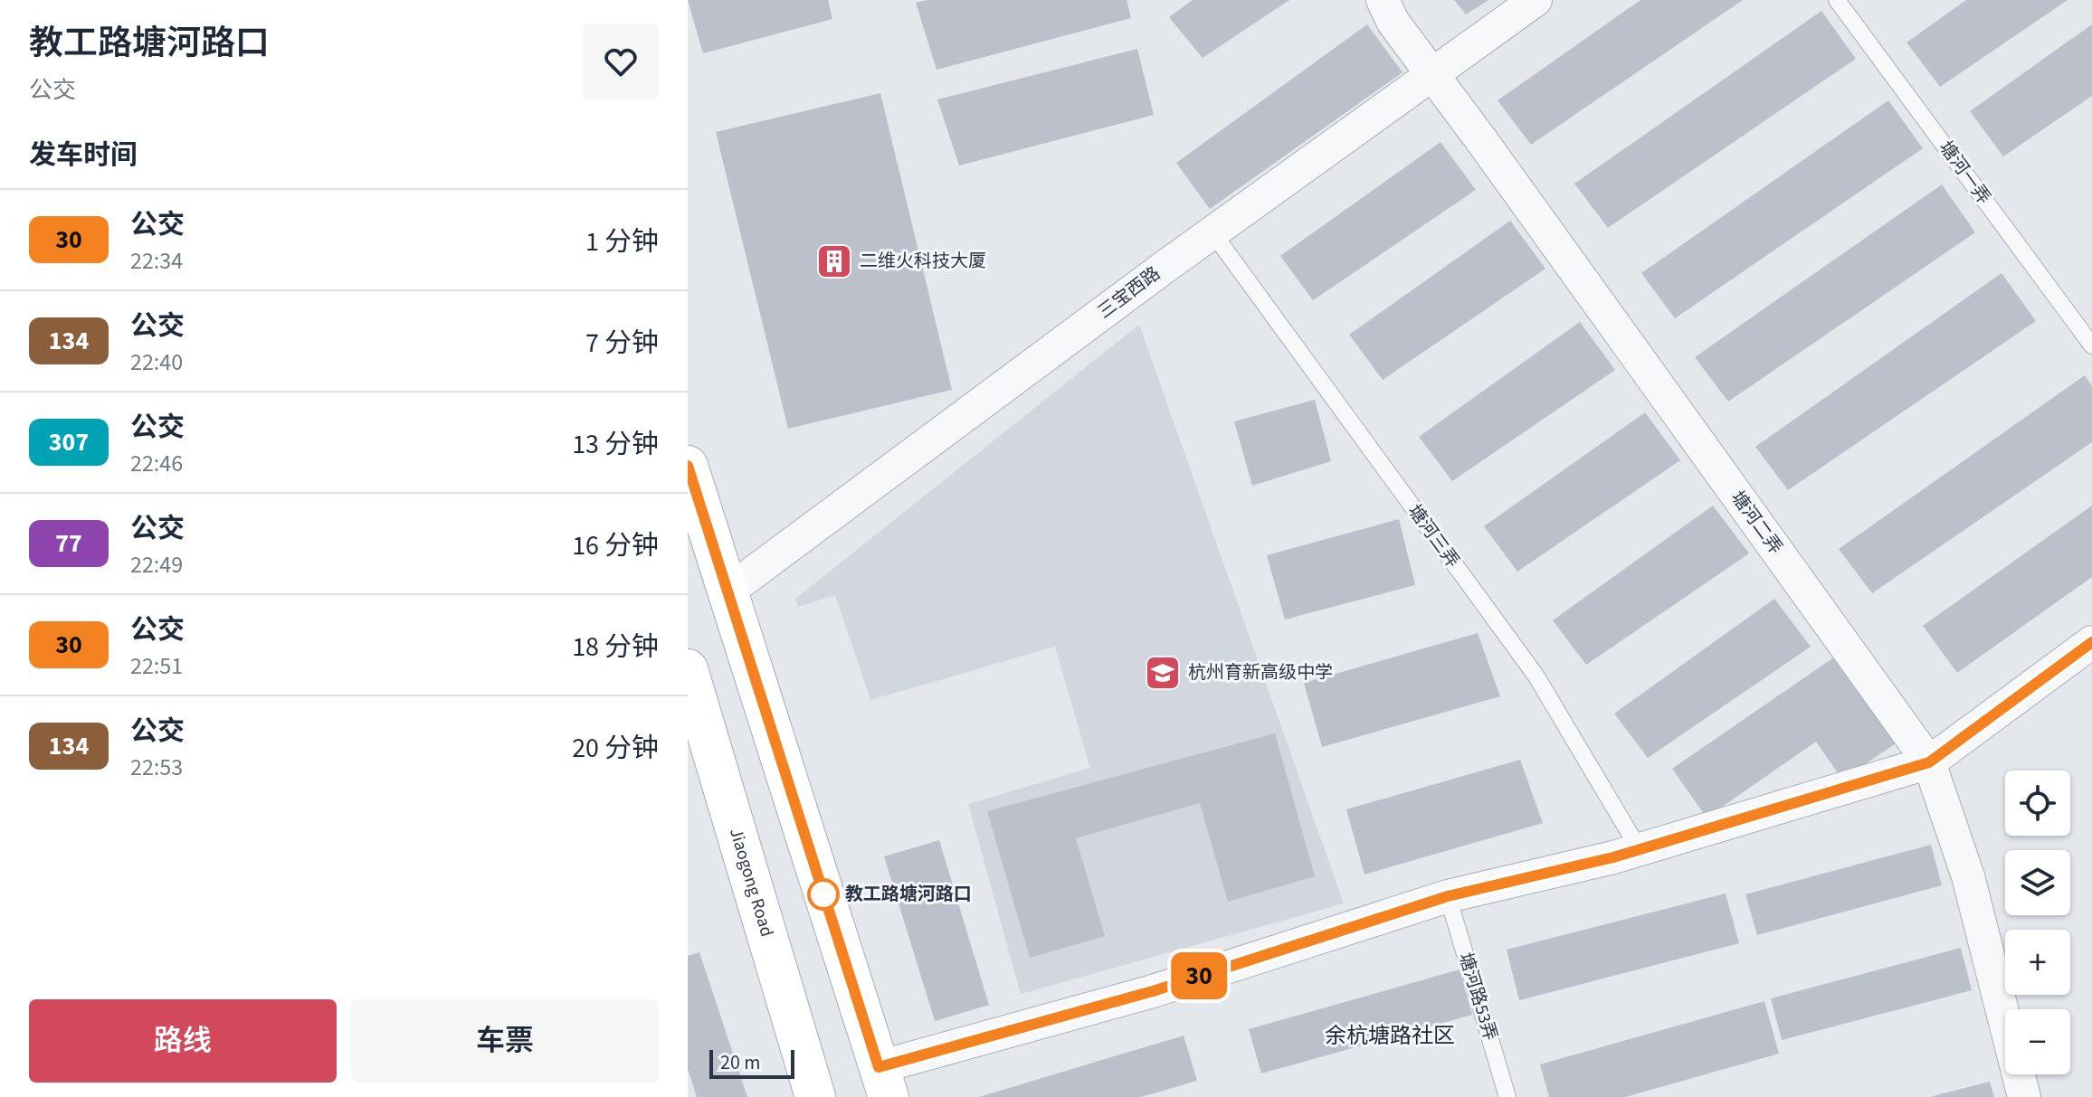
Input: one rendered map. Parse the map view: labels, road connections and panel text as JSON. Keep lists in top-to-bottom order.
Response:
{
  "streets": {
    "main road": ["Jiaogong Road"],
    "street": ["三宝西路", "塘河二弄"],
    "lane": ["塘河一弄", "塘河三弄", "塘河路53弄"]
  },
  "crossings": [
    ["三宝西路", "塘河二弄"],
    ["三宝西路", "塘河三弄"]
  ],
  "districts": ["余杭塘路社区"],
  "places": {
    "building": ["二维火科技大厦"],
    "school or university": ["杭州育新高级中学"],
    "other": ["教工路塘河路口"]
  },
  "lines": ["bus line 30"],
  "scale_bar": "20 m",
  "page": {
    "heading": [
      ["教工路塘河路口", "公交"],
      "发车时间"
    ],
    "on_map": "30",
    "list": [
      {
        "mark": "30",
        "name": "公交",
        "note": "22:34",
        "value": "1 分钟"
      },
      {
        "mark": "134",
        "name": "公交",
        "note": "22:40",
        "value": "7 分钟"
      },
      {
        "mark": "307",
        "name": "公交",
        "note": "22:46",
        "value": "13 分钟"
      },
      {
        "mark": "77",
        "name": "公交",
        "note": "22:49",
        "value": "16 分钟"
      },
      {
        "mark": "30",
        "name": "公交",
        "note": "22:51",
        "value": "18 分钟"
      },
      {
        "mark": "134",
        "name": "公交",
        "note": "22:53",
        "value": "20 分钟"
      }
    ],
    "map_buttons": ["+", "−"],
    "buttons": ["路线", "车票"],
    "scale": "20 m"
  }
}
